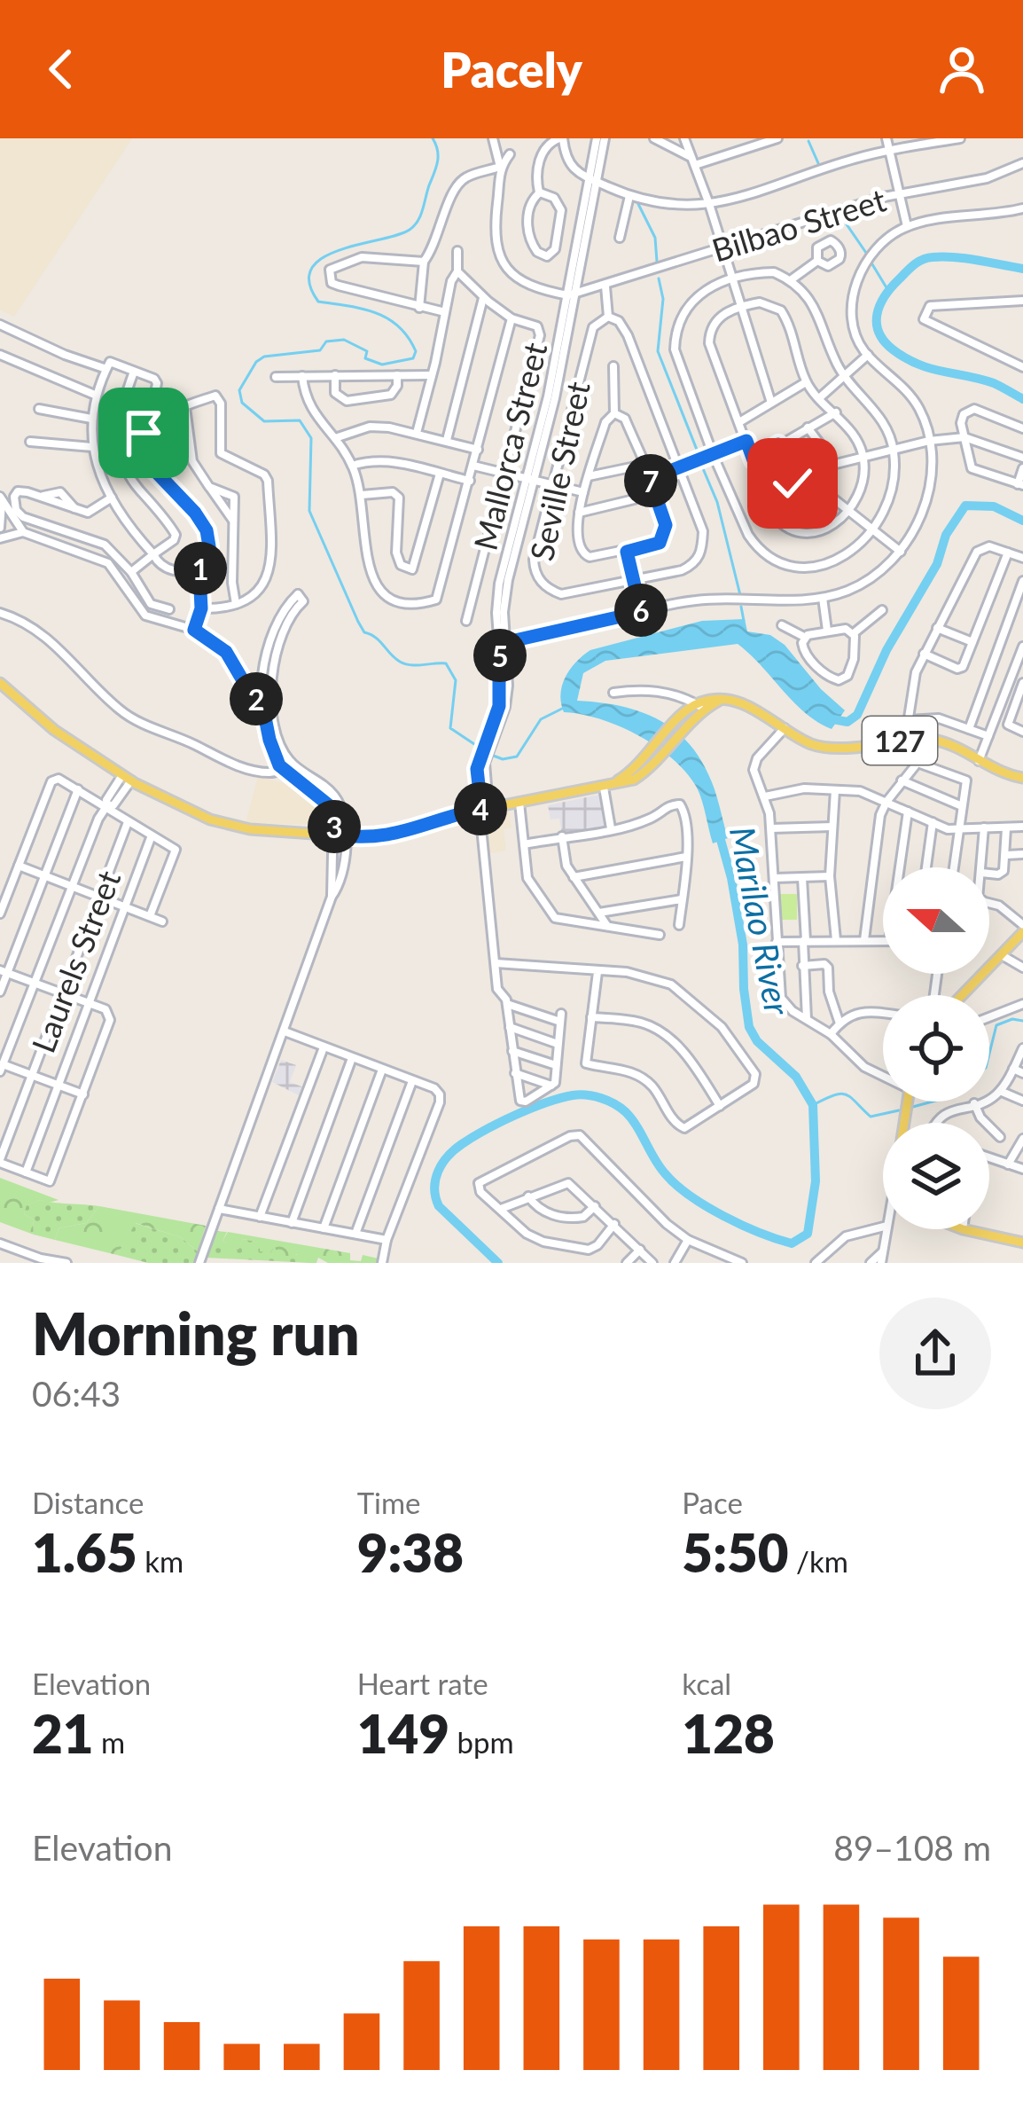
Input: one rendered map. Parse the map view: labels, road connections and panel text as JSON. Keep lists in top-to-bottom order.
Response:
{
  "streets": {
    "main road": ["127"],
    "street": [
      "Bilbao Street",
      "Mallorca Street",
      "Seville Street",
      "Laurels Street"
    ]
  },
  "crossings": [
    ["Bilbao Street", "Seville Street"]
  ],
  "water": ["Marilao River"],
  "north": "left",
  "page": {
    "header": "Pacely",
    "pins": [
      "7",
      "1",
      "6",
      "5",
      "2",
      "4",
      "3"
    ],
    "heading": ["Morning run", "06:43"],
    "stats": [
      ["Distance", "1.65 km"],
      ["Time", "9:38"],
      ["Pace", "5:50 /km"],
      ["Elevation", "21 m"],
      ["Heart rate", "149 bpm"],
      ["kcal", "128"]
    ],
    "chart": ["Elevation", "89–108 m"]
  }
}
